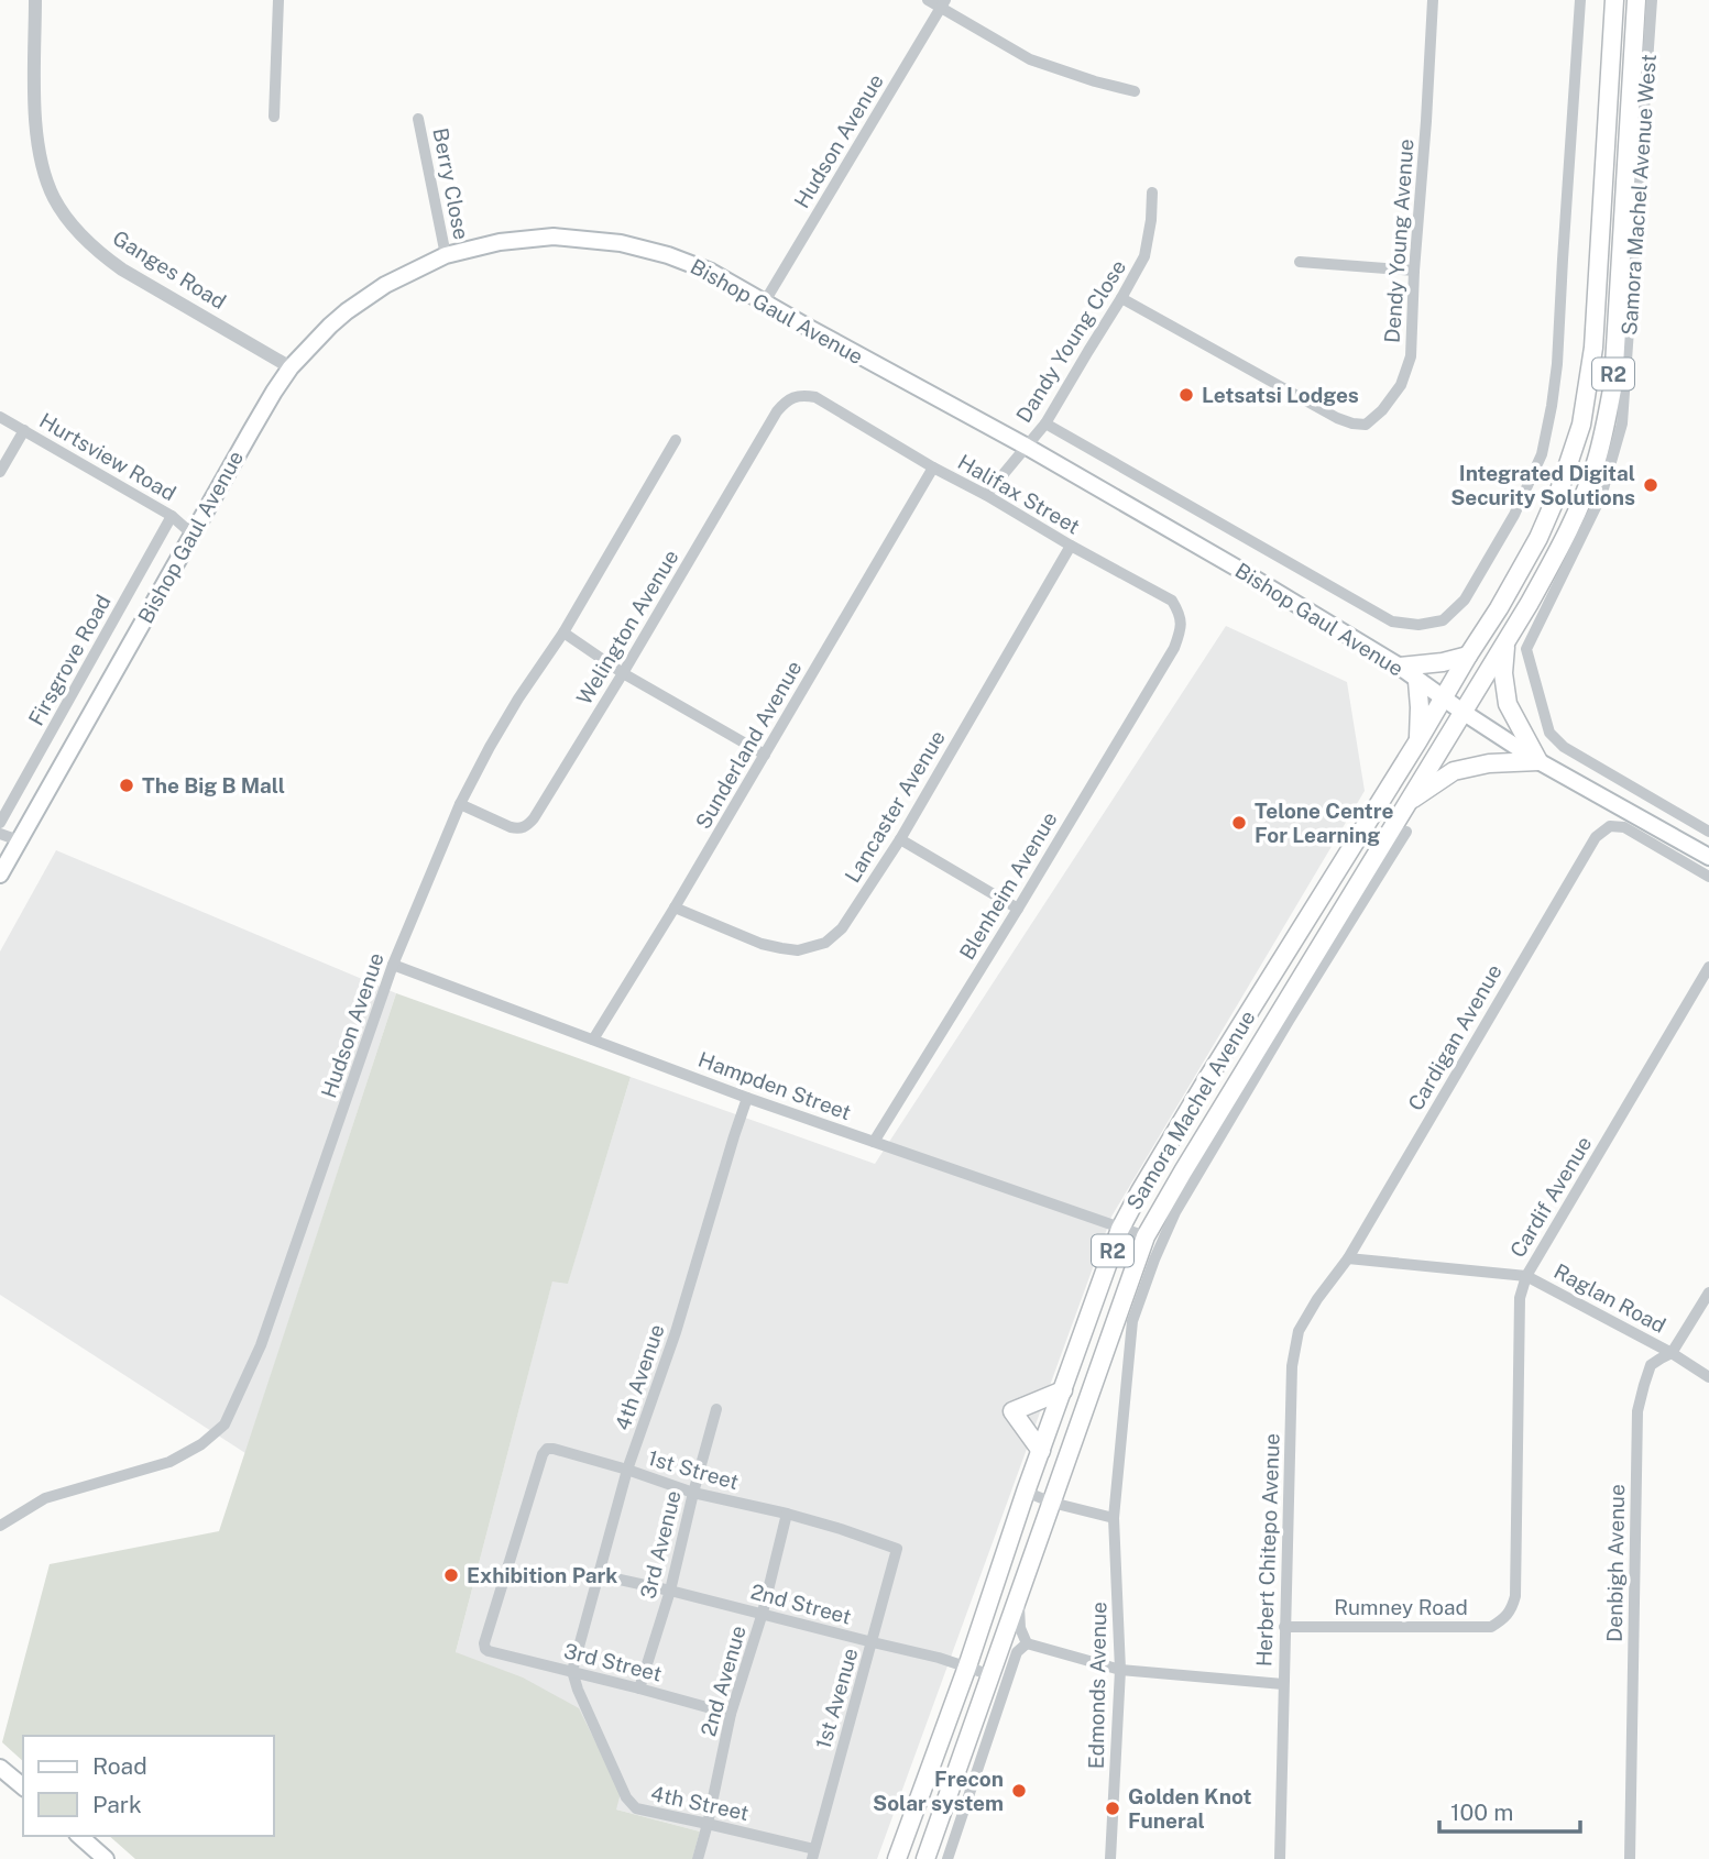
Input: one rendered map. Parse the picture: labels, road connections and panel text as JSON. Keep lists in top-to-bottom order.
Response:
{
  "streets": {
    "highway": ["Samora Machel Avenue West", "R2", "Samora Machel Avenue"],
    "main road": ["Bishop Gaul Avenue"],
    "street": [
      "Hudson Avenue",
      "Berry Close",
      "Dendy Young Avenue",
      "Ganges Road",
      "Dandy Young Close",
      "Hurtsview Road",
      "Halifax Street",
      "Welington Avenue",
      "Firsgrove Road",
      "Sunderland Avenue",
      "Lancaster Avenue",
      "Blenheim Avenue",
      "Cardigan Avenue",
      "Hampden Street",
      "Cardif Avenue",
      "Raglan Road",
      "4th Avenue",
      "1st Street",
      "3rd Avenue",
      "Herbert Chitepo Avenue",
      "Denbigh Avenue",
      "2nd Street",
      "Rumney Road",
      "3rd Street",
      "2nd Avenue",
      "Edmonds Avenue",
      "1st Avenue",
      "4th Street"
    ]
  },
  "crossings": [
    ["Hudson Avenue", "Bishop Gaul Avenue"],
    ["Hudson Avenue", "Welington Avenue"],
    ["Hudson Avenue", "Hampden Street"],
    ["Berry Close", "Bishop Gaul Avenue"],
    ["Samora Machel Avenue West", "Bishop Gaul Avenue"],
    ["Samora Machel Avenue West", "Samora Machel Avenue"],
    ["Dendy Young Avenue", "Dandy Young Close"],
    ["Ganges Road", "Bishop Gaul Avenue"],
    ["Bishop Gaul Avenue", "Dandy Young Close"],
    ["Bishop Gaul Avenue", "Hurtsview Road"],
    ["Bishop Gaul Avenue", "Samora Machel Avenue"],
    ["Dandy Young Close", "Halifax Street"],
    ["Hurtsview Road", "Firsgrove Road"],
    ["Halifax Street", "Welington Avenue"],
    ["Halifax Street", "Sunderland Avenue"],
    ["Halifax Street", "Lancaster Avenue"],
    ["Halifax Street", "Blenheim Avenue"],
    ["Sunderland Avenue", "Lancaster Avenue"],
    ["Sunderland Avenue", "Hampden Street"],
    ["Blenheim Avenue", "Hampden Street"],
    ["Cardigan Avenue", "Raglan Road"],
    ["Cardigan Avenue", "Herbert Chitepo Avenue"],
    ["Hampden Street", "Samora Machel Avenue"],
    ["Hampden Street", "4th Avenue"],
    ["Samora Machel Avenue", "2nd Street"],
    ["Cardif Avenue", "Raglan Road"],
    ["Cardif Avenue", "Rumney Road"],
    ["Raglan Road", "Herbert Chitepo Avenue"],
    ["Raglan Road", "Denbigh Avenue"],
    ["4th Avenue", "1st Street"],
    ["4th Avenue", "2nd Street"],
    ["4th Avenue", "3rd Street"],
    ["4th Avenue", "4th Street"],
    ["1st Street", "3rd Avenue"],
    ["1st Street", "3rd Street"],
    ["1st Street", "2nd Avenue"],
    ["1st Street", "1st Avenue"],
    ["3rd Avenue", "2nd Street"],
    ["3rd Avenue", "3rd Street"],
    ["Herbert Chitepo Avenue", "Rumney Road"],
    ["2nd Street", "2nd Avenue"],
    ["2nd Street", "1st Avenue"],
    ["3rd Street", "2nd Avenue"],
    ["3rd Street", "4th Street"],
    ["2nd Avenue", "4th Street"],
    ["1st Avenue", "4th Street"]
  ],
  "places": [
    "Letsatsi Lodges",
    "Integrated Digital Security Solutions",
    "The Big B Mall",
    "Telone Centre For Learning",
    "Exhibition Park",
    "Frecon Solar system",
    "Golden Knot Funeral"
  ],
  "legend": ["Road", "Park"],
  "scale_bar": "100 m"
}
